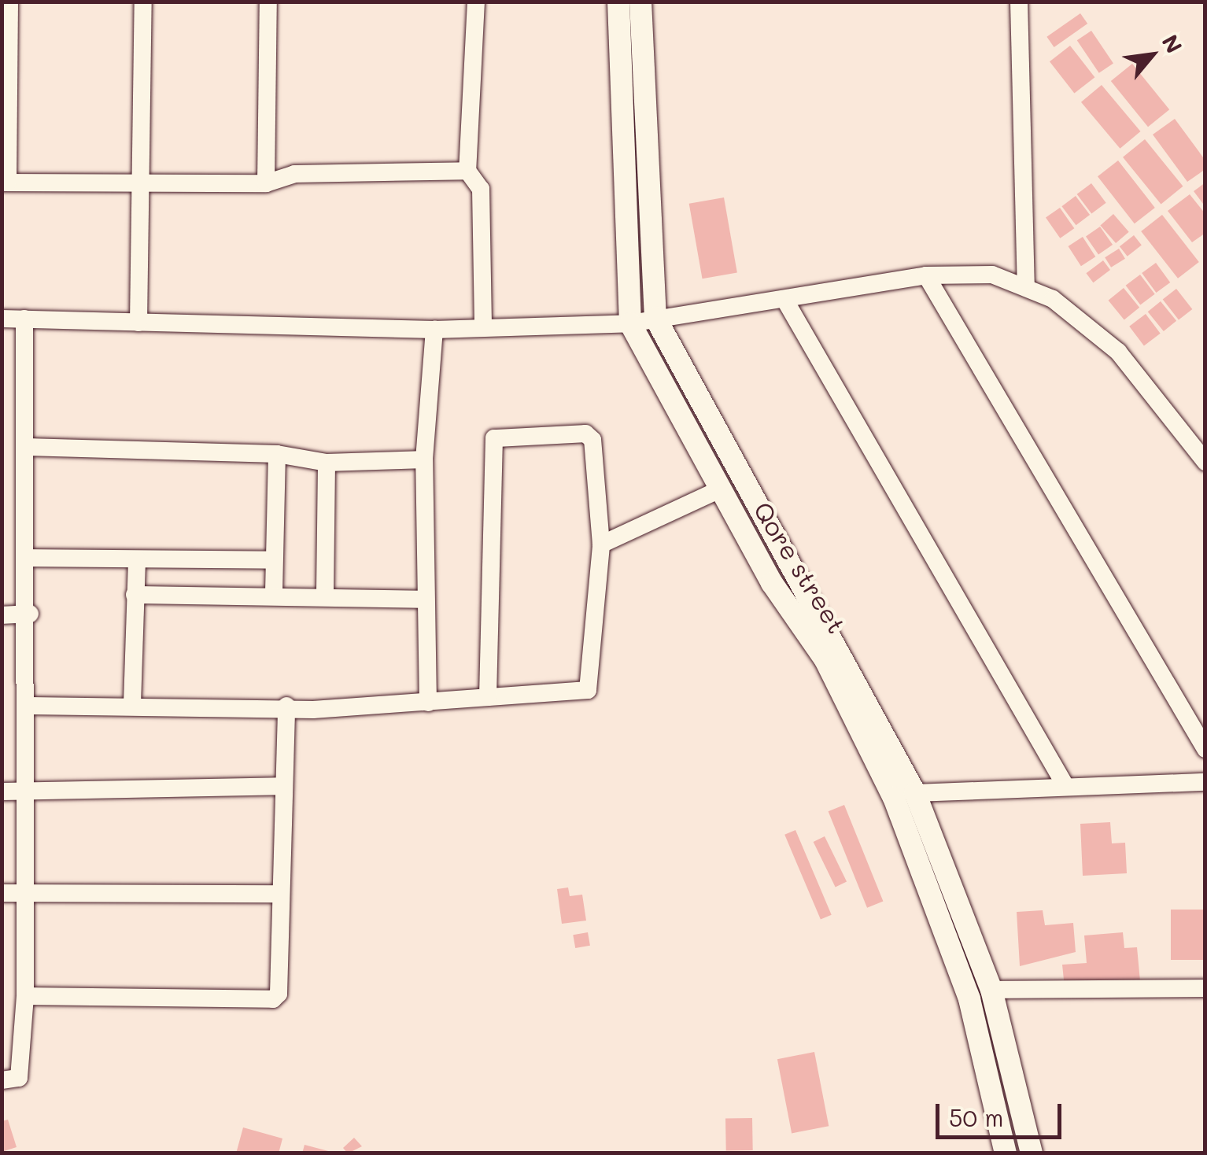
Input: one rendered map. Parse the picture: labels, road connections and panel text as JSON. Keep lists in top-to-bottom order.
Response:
{
  "streets": {
    "street": ["Qore street"]
  },
  "scale_bar": "50 m",
  "north": "top right"
}
